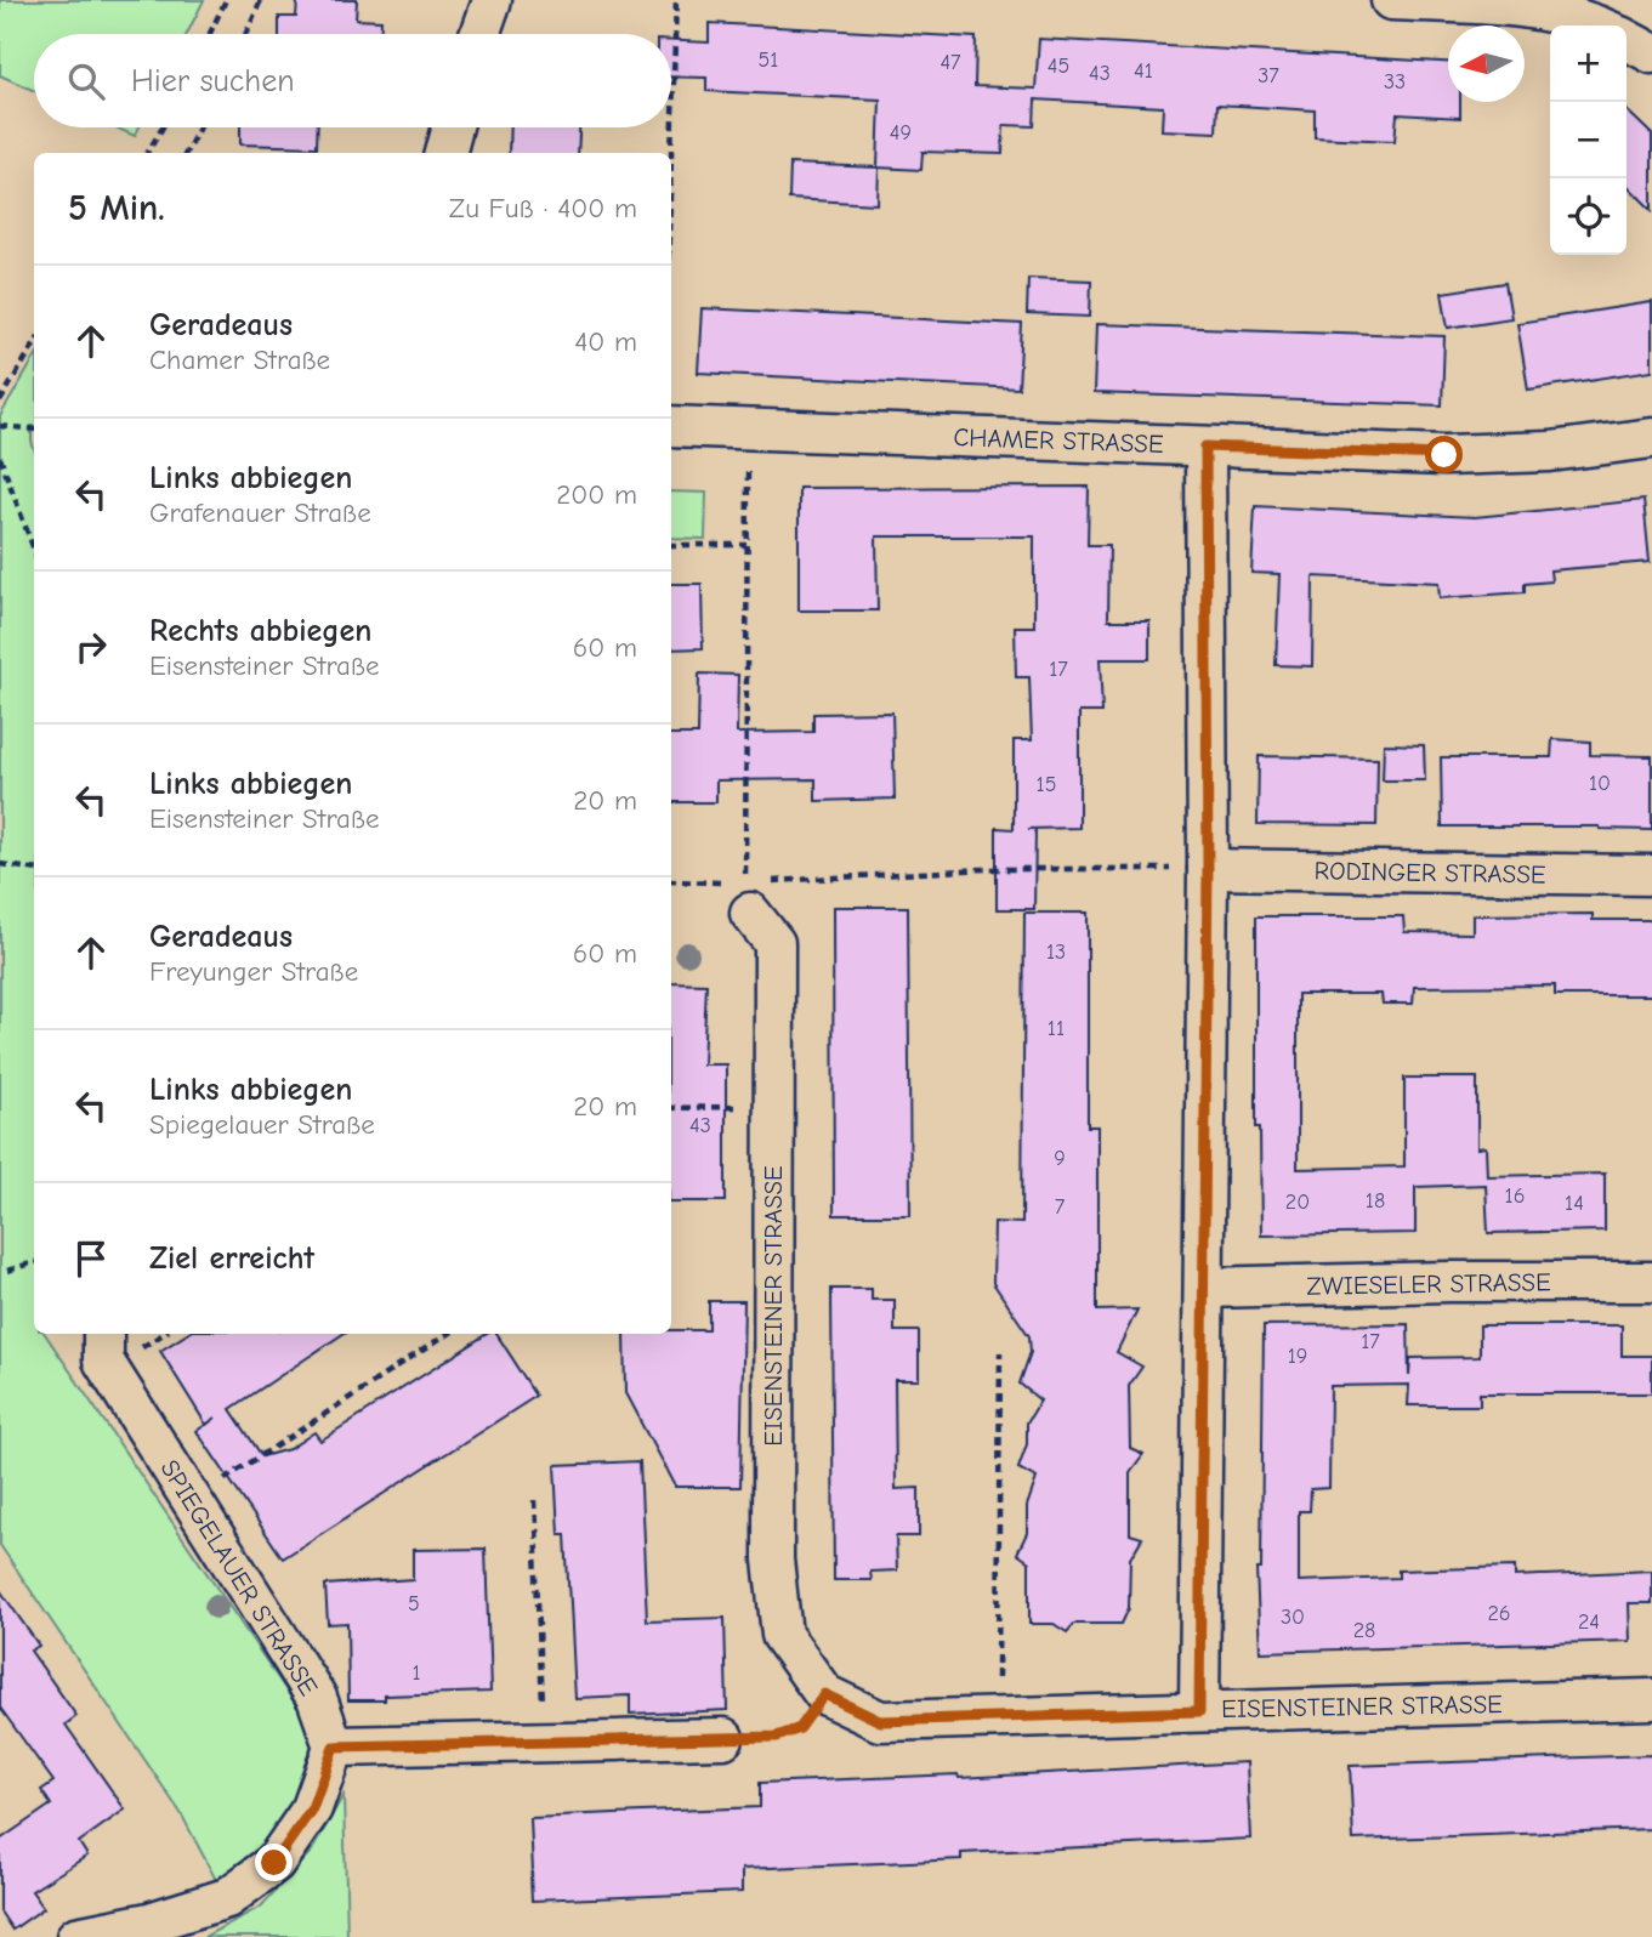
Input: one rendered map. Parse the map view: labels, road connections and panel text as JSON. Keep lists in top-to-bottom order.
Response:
{
  "streets": {
    "street": [
      "CHAMER STRASSE",
      "RODINGER STRASSE",
      "ZWIESELER STRASSE",
      "EISENSTEINER STRASSE",
      "SPIEGELAUER STRASSE"
    ]
  },
  "house_numbers": [
    "51",
    "47",
    "45",
    "41",
    "43",
    "37",
    "33",
    "49",
    "17",
    "10",
    "15",
    "13",
    "11",
    "43",
    "9",
    "16",
    "18",
    "20",
    "14",
    "7",
    "17",
    "19",
    "5",
    "26",
    "30",
    "24",
    "28",
    "1"
  ],
  "north": "left",
  "page": {
    "map_buttons": ["+", "−"],
    "search": "Hier suchen",
    "heading": ["5 Min.", "Zu Fuß · 400 m"],
    "list": [
      ["Geradeaus", "Chamer Straße", "40 m"],
      ["Links abbiegen", "Grafenauer Straße", "200 m"],
      ["Rechts abbiegen", "Eisensteiner Straße", "60 m"],
      ["Links abbiegen", "Eisensteiner Straße", "20 m"],
      ["Geradeaus", "Freyunger Straße", "60 m"],
      ["Links abbiegen", "Spiegelauer Straße", "20 m"],
      "Ziel erreicht"
    ]
  }
}
